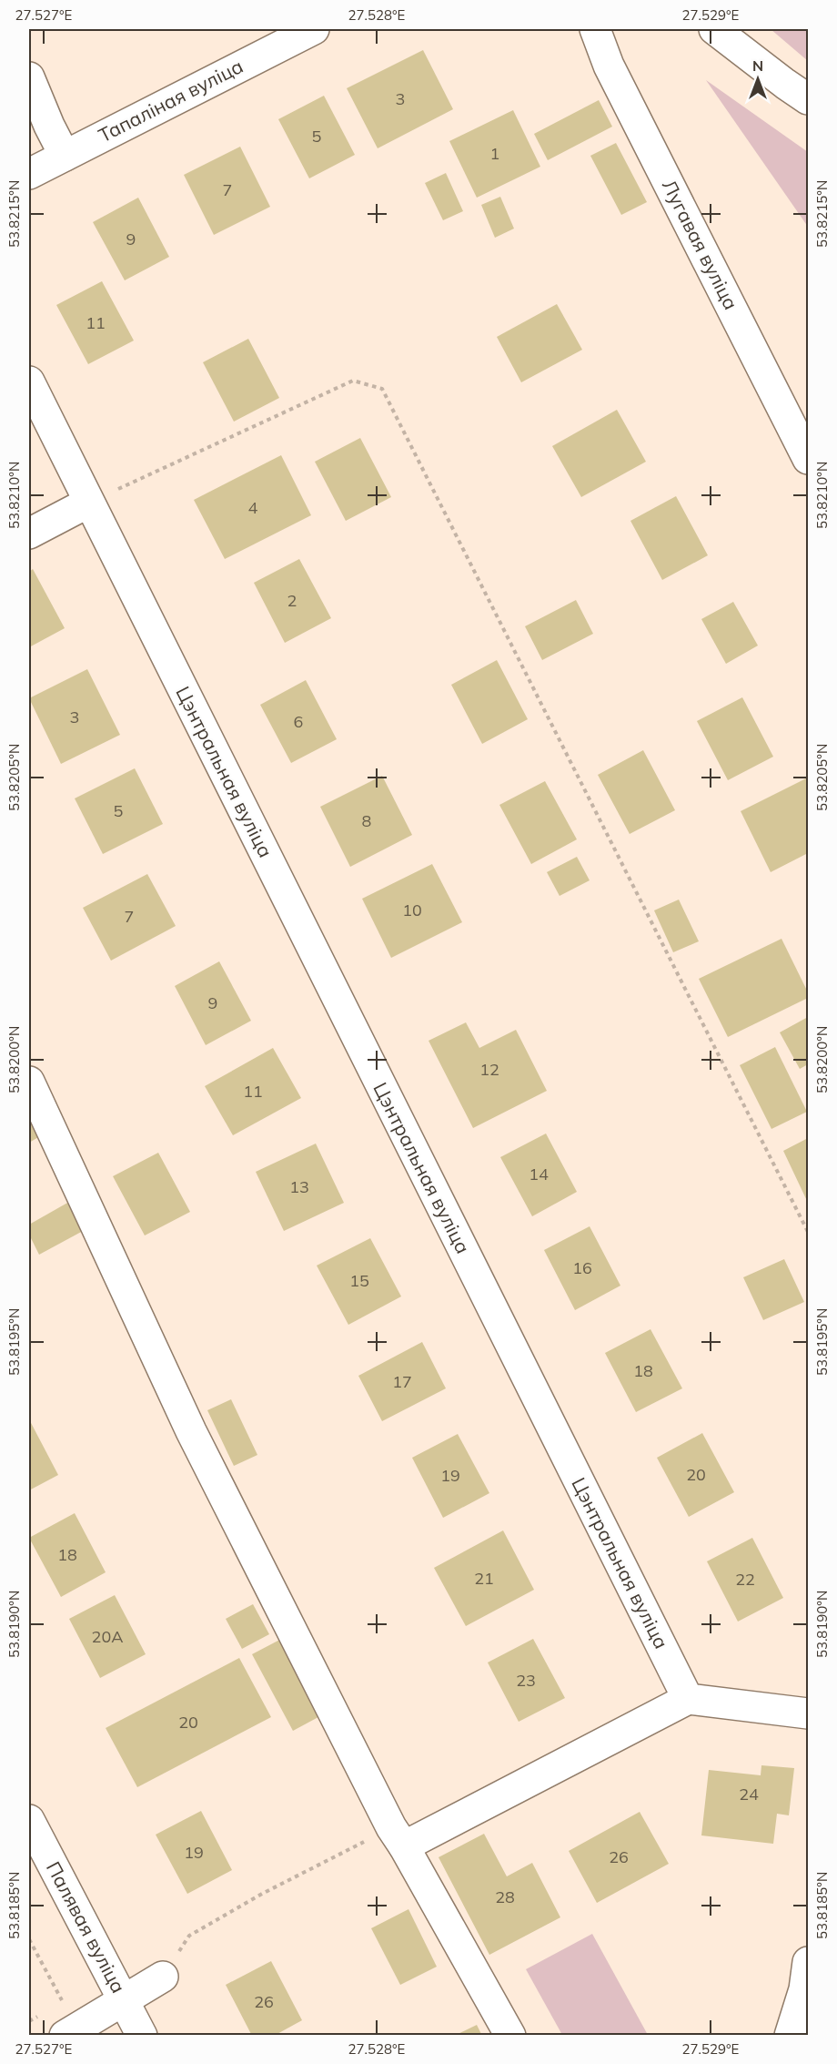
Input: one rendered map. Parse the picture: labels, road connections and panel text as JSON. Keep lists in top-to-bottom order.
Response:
{
  "streets": {
    "street": [
      "Тапаліная вуліца",
      "Лугавая вуліца",
      "Цэнтральная вуліца",
      "Палявая вуліца"
    ]
  },
  "house_numbers": [
    "3",
    "5",
    "1",
    "7",
    "9",
    "11",
    "4",
    "2",
    "3",
    "6",
    "5",
    "8",
    "10",
    "7",
    "9",
    "12",
    "11",
    "14",
    "13",
    "16",
    "15",
    "18",
    "17",
    "20",
    "19",
    "18",
    "21",
    "22",
    "20А",
    "23",
    "20",
    "24",
    "19",
    "26",
    "28",
    "26"
  ],
  "north": "top",
  "coordinates": [
    "27.527°E",
    "27.528°E",
    "27.529°E",
    "53.8215°N",
    "53.8210°N",
    "53.8205°N",
    "53.8200°N",
    "53.8195°N",
    "53.8190°N",
    "53.8185°N"
  ]
}
